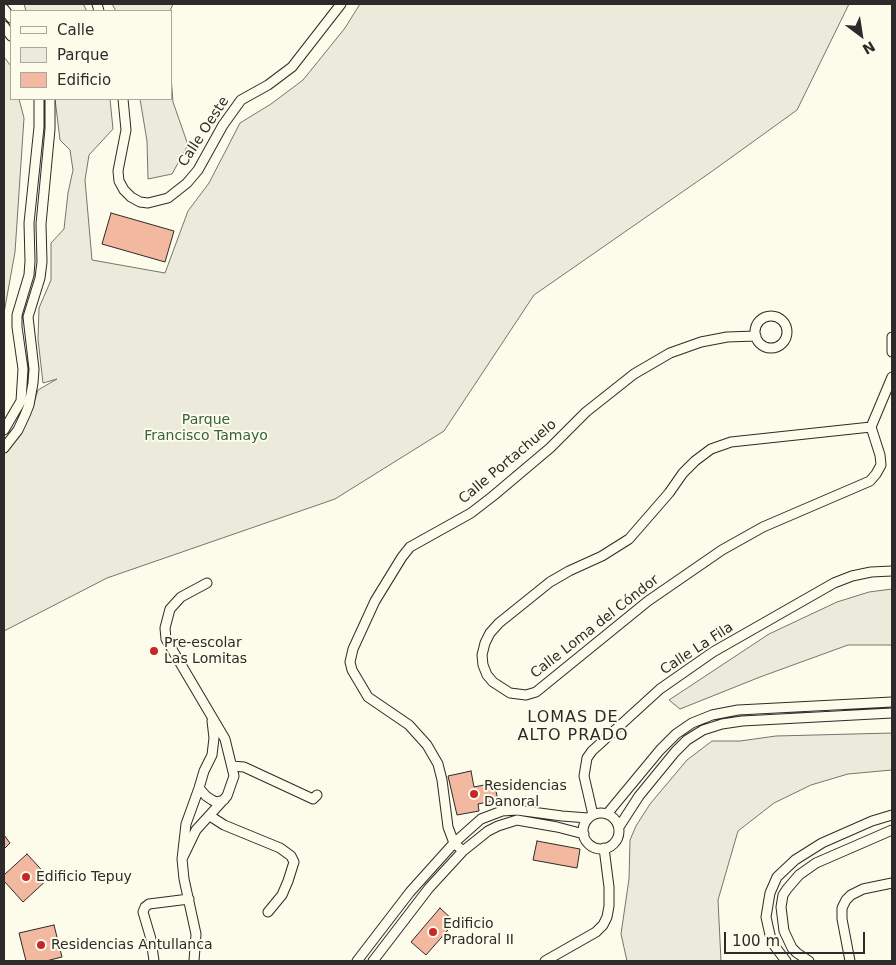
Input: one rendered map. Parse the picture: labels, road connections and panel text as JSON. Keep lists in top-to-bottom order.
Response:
{
  "streets": {
    "street": [
      "Calle Oeste",
      "Calle Portachuelo",
      "Calle Loma del Cóndor",
      "Calle La Fila"
    ]
  },
  "districts": ["LOMAS DE ALTO PRADO"],
  "parks": ["Parque Francisco Tamayo"],
  "places": [
    "Pre-escolar Las Lomitas",
    "Residencias Danoral",
    "Edificio Tepuy",
    "Edificio Pradoral II",
    "Residencias Antullanca"
  ],
  "legend": ["Calle", "Parque", "Edificio"],
  "scale_bar": "100 m",
  "north": "bottom right"
}
